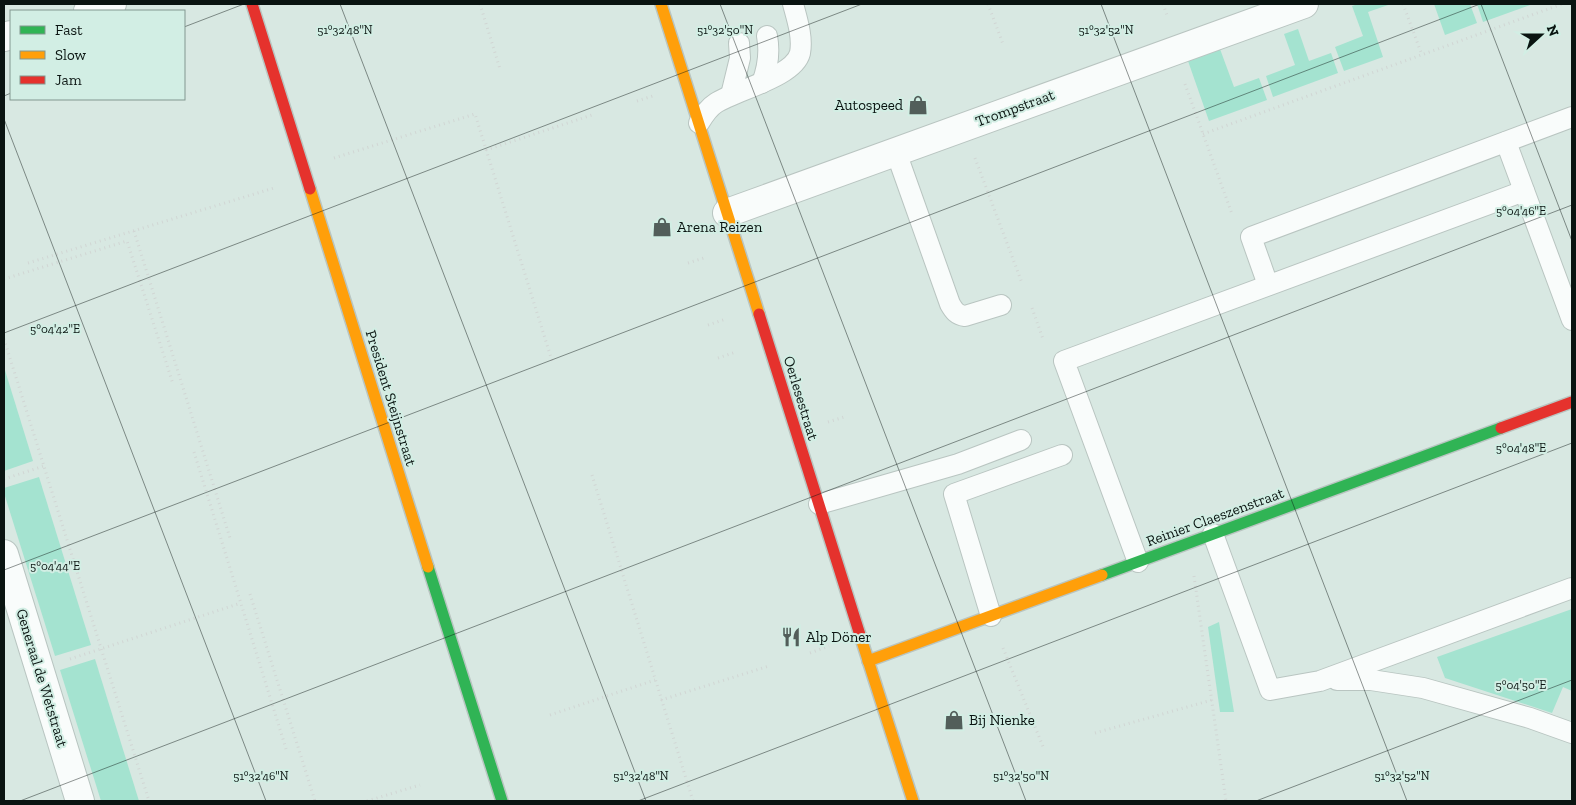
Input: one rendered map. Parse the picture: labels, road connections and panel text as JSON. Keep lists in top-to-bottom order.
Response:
{
  "streets": {
    "street": [
      "Trompstraat",
      "President Steijnstraat",
      "Oerlesestraat",
      "Reinier Claeszenstraat",
      "Generaal de Wetstraat"
    ]
  },
  "crossings": [
    ["Trompstraat", "Oerlesestraat"],
    ["Oerlesestraat", "Reinier Claeszenstraat"]
  ],
  "places": {
    "shop": ["Autospeed", "Arena Reizen", "Bij Nienke"],
    "restaurant": ["Alp Döner"]
  },
  "legend": ["Fast", "Slow", "Jam"],
  "north": "right",
  "coordinates": [
    "51°32'48\"N",
    "51°32'50\"N",
    "51°32'52\"N",
    "5°04'46\"E",
    "5°04'42\"E",
    "5°04'48\"E",
    "5°04'44\"E",
    "5°04'50\"E",
    "51°32'46\"N"
  ]
}
